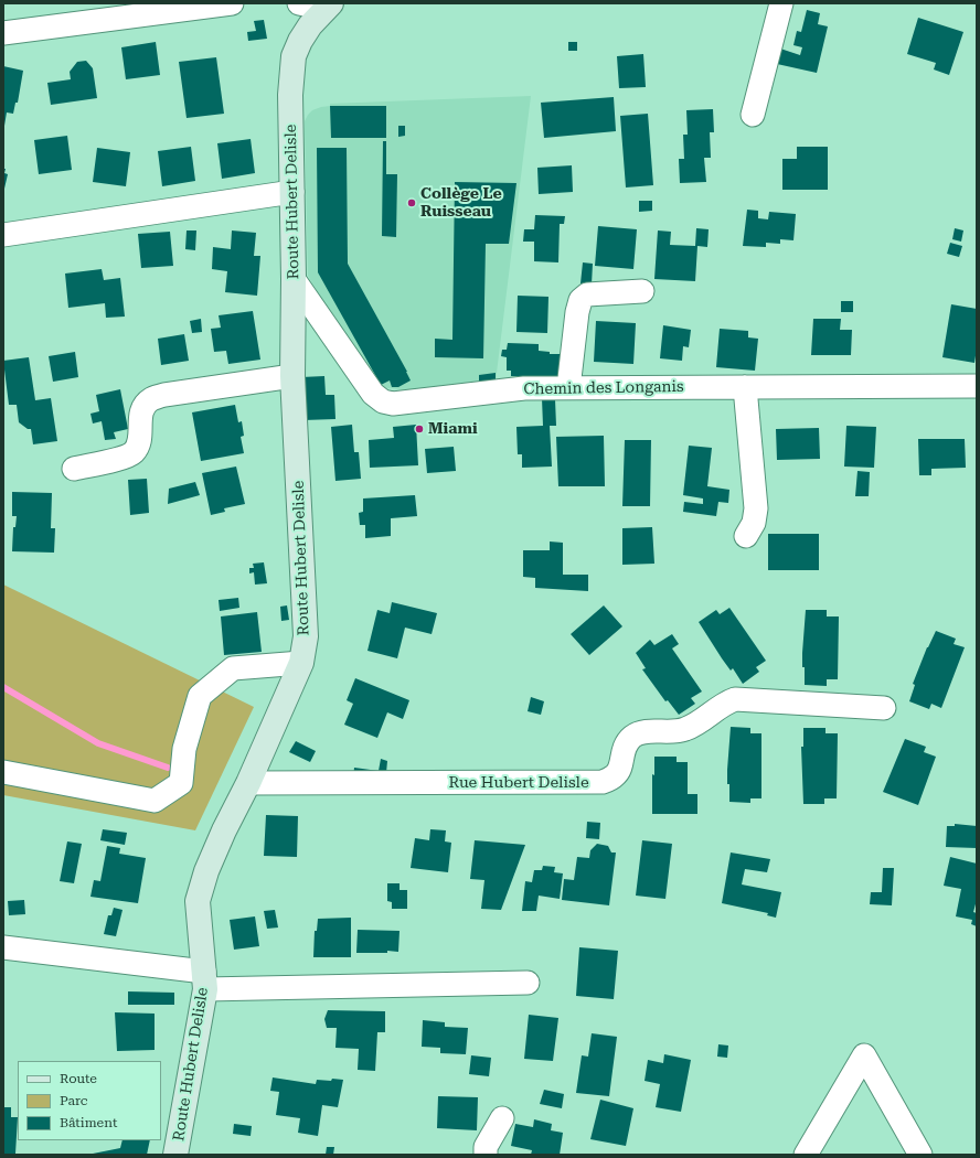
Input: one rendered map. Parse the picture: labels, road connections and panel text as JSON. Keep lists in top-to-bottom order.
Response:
{
  "streets": {
    "main road": ["Route Hubert Delisle"],
    "street": ["Chemin des Longanis", "Rue Hubert Delisle"]
  },
  "crossings": [
    ["Route Hubert Delisle", "Chemin des Longanis"],
    ["Route Hubert Delisle", "Rue Hubert Delisle"]
  ],
  "places": ["Collège Le Ruisseau", "Miami"],
  "legend": ["Route", "Parc", "Bâtiment"]
}
